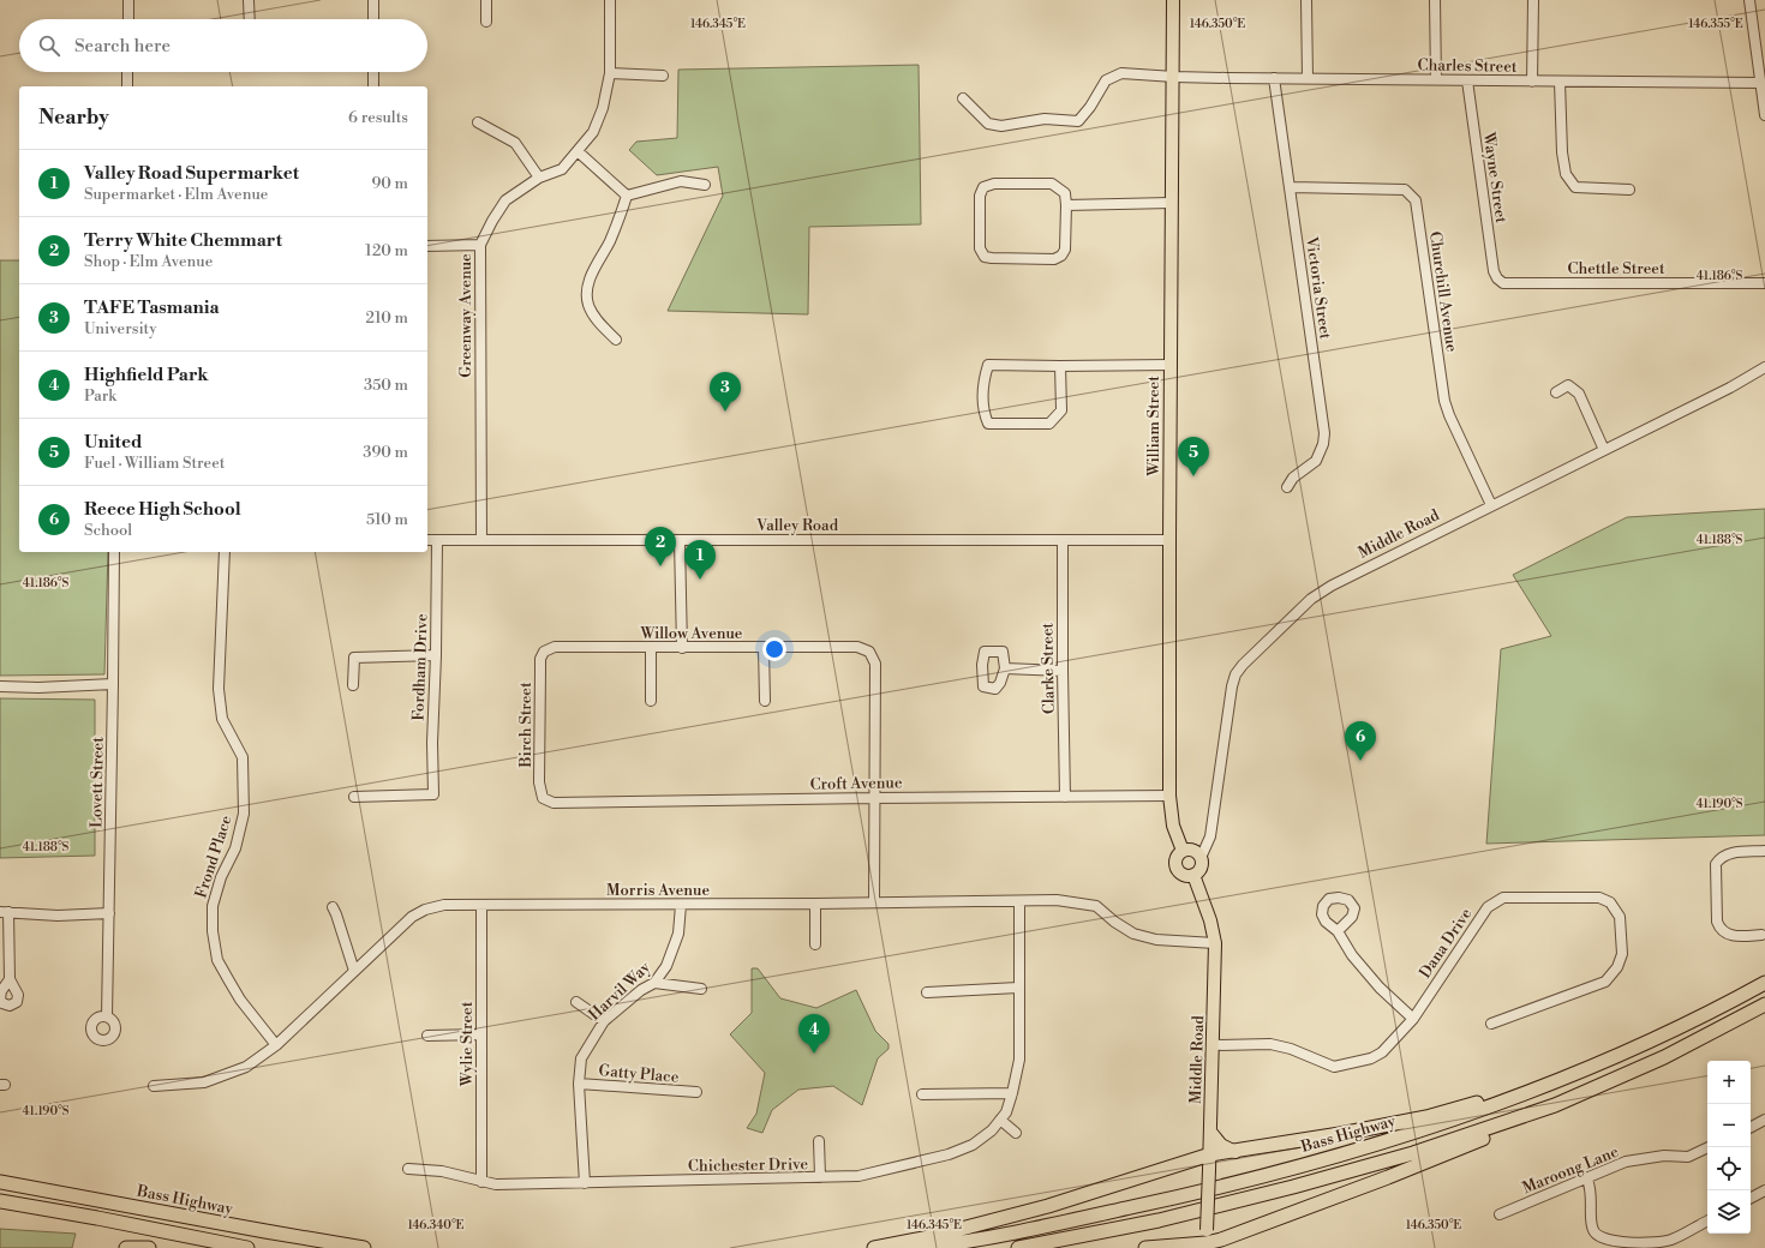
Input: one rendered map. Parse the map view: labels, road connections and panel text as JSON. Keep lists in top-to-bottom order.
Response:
{
  "streets": {
    "highway": ["Bass Highway"],
    "main road": ["William Street", "Middle Road"],
    "street": [
      "Charles Street",
      "Wayne Street",
      "Chettle Street",
      "Victoria Street",
      "Churchill Avenue",
      "Greenway Avenue",
      "Valley Road",
      "Willow Avenue",
      "Fordham Drive",
      "Clarke Street",
      "Birch Street",
      "Lovett Street",
      "Croft Avenue",
      "Frond Place",
      "Morris Avenue",
      "Dana Drive",
      "Harvil Way",
      "Wylie Street",
      "Gatty Place",
      "Chichester Drive",
      "Maroong Lane"
    ]
  },
  "crossings": [
    ["Charles Street", "Wayne Street"],
    ["Charles Street", "Victoria Street"],
    ["Charles Street", "William Street"],
    ["Wayne Street", "Chettle Street"],
    ["Victoria Street", "Churchill Avenue"],
    ["Churchill Avenue", "Middle Road"],
    ["Greenway Avenue", "Valley Road"],
    ["William Street", "Valley Road"],
    ["William Street", "Middle Road"],
    ["William Street", "Croft Avenue"],
    ["Valley Road", "Fordham Drive"],
    ["Valley Road", "Clarke Street"],
    ["Middle Road", "Morris Avenue"],
    ["Middle Road", "Dana Drive"],
    ["Willow Avenue", "Birch Street"],
    ["Willow Avenue", "Croft Avenue"],
    ["Clarke Street", "Croft Avenue"],
    ["Birch Street", "Croft Avenue"],
    ["Frond Place", "Morris Avenue"],
    ["Morris Avenue", "Harvil Way"],
    ["Morris Avenue", "Wylie Street"],
    ["Morris Avenue", "Chichester Drive"],
    ["Harvil Way", "Gatty Place"],
    ["Harvil Way", "Chichester Drive"],
    ["Wylie Street", "Chichester Drive"]
  ],
  "page": {
    "search": "Search here",
    "heading": ["Nearby", "6 results"],
    "list": [
      {
        "mark": "1",
        "name": "Valley Road Supermarket",
        "note": "Supermarket · Elm Avenue",
        "value": "90 m"
      },
      {
        "mark": "2",
        "name": "Terry White Chemmart",
        "note": "Shop · Elm Avenue",
        "value": "120 m"
      },
      {
        "mark": "3",
        "name": "TAFE Tasmania",
        "note": "University",
        "value": "210 m"
      },
      {
        "mark": "4",
        "name": "Highfield Park",
        "note": "Park",
        "value": "350 m"
      },
      {
        "mark": "5",
        "name": "United",
        "note": "Fuel · William Street",
        "value": "390 m"
      },
      {
        "mark": "6",
        "name": "Reece High School",
        "note": "School",
        "value": "510 m"
      }
    ],
    "pins": [
      "3",
      "5",
      "2",
      "1",
      "6",
      "4"
    ],
    "map_buttons": ["+", "−"]
  },
  "coordinates": [
    "146.345°E",
    "146.355°E",
    "146.350°E",
    "41.186°S",
    "41.188°S",
    "41.190°S",
    "146.340°E"
  ]
}
